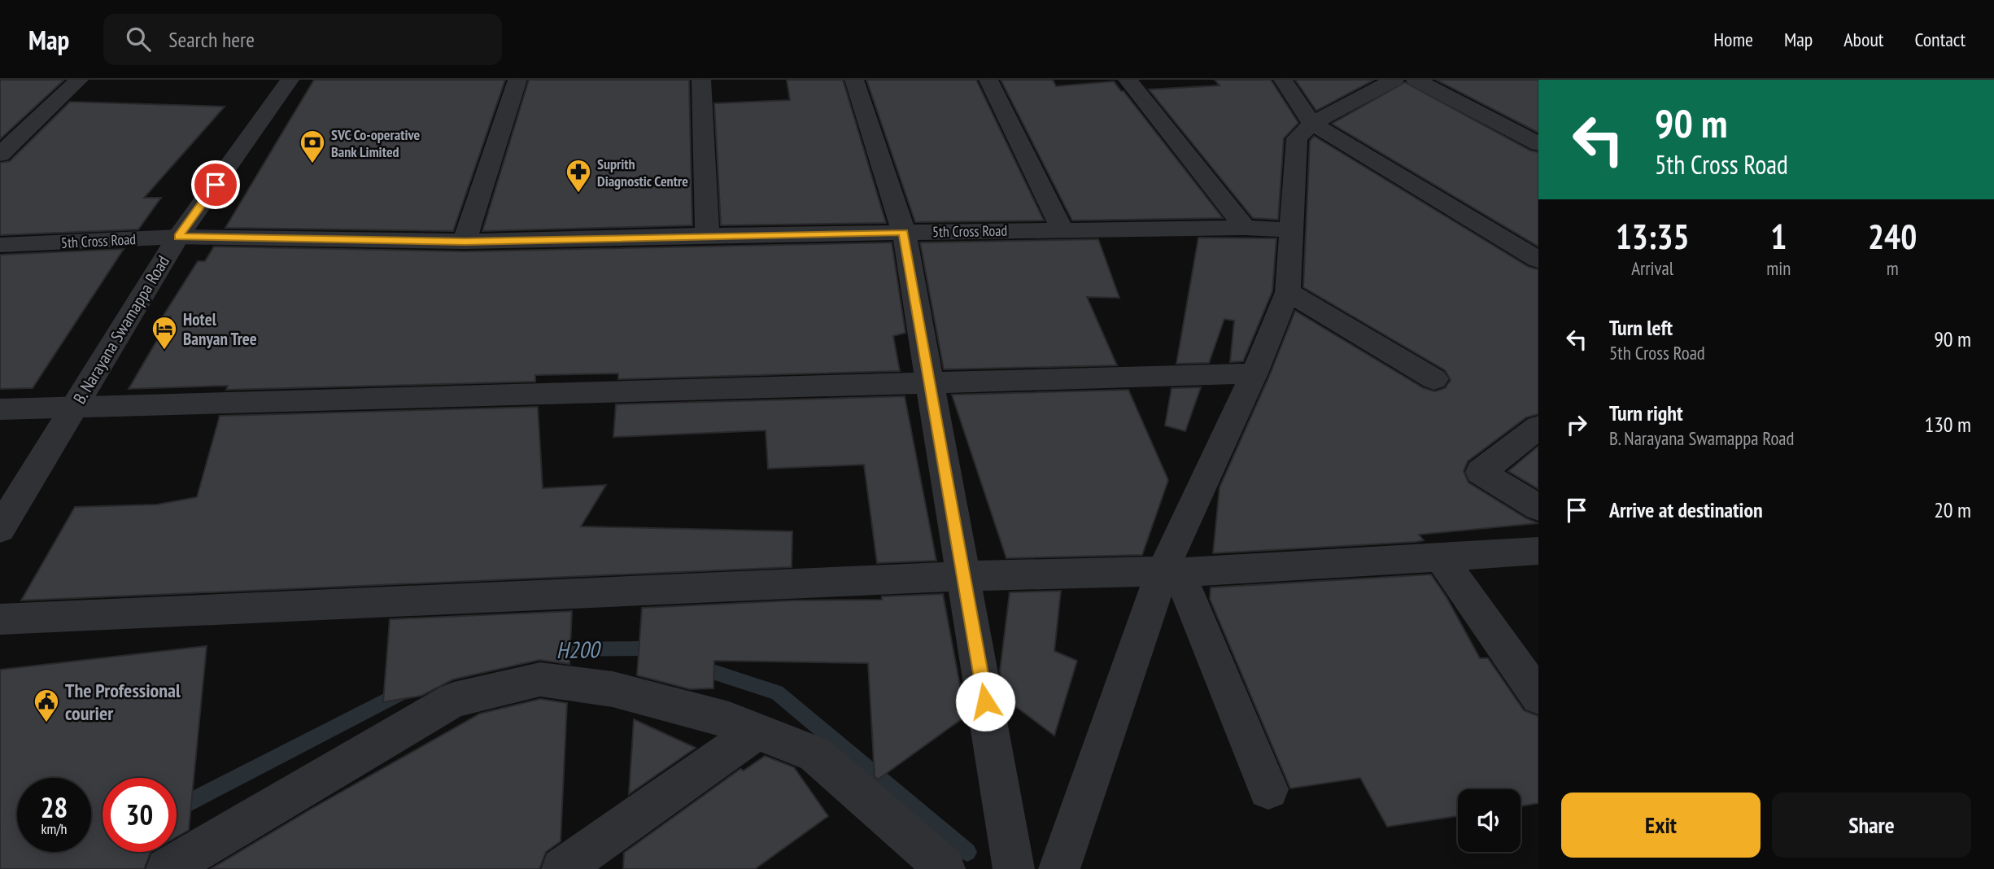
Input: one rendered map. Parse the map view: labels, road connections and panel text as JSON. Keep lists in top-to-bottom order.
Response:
{
  "streets": {
    "street": ["5th Cross Road", "B. Narayana Swamappa Road"]
  },
  "crossings": [
    ["5th Cross Road", "B. Narayana Swamappa Road"]
  ],
  "water": ["H200"],
  "places": {
    "bank": ["SVC Co-operative Bank Limited"],
    "pharmacy": ["Suprith Diagnostic Centre"],
    "hotel": ["Hotel Banyan Tree"],
    "public building": ["The Professional courier"]
  },
  "page": {
    "header": "Map",
    "search": "Search here",
    "nav": [
      "Home",
      "Map",
      "About",
      "Contact"
    ],
    "turn": ["90 m", "5th Cross Road"],
    "eta": [
      "13:35",
      "Arrival",
      "1",
      "min",
      "240",
      "m"
    ],
    "list": [
      {
        "name": "Turn left",
        "note": "5th Cross Road",
        "value": "90 m"
      },
      {
        "name": "Turn right",
        "note": "B. Narayana Swamappa Road",
        "value": "130 m"
      },
      {
        "name": "Arrive at destination",
        "value": "20 m"
      }
    ],
    "speed": "28 km/h",
    "limit": "30",
    "buttons": ["Exit", "Share"]
  }
}
